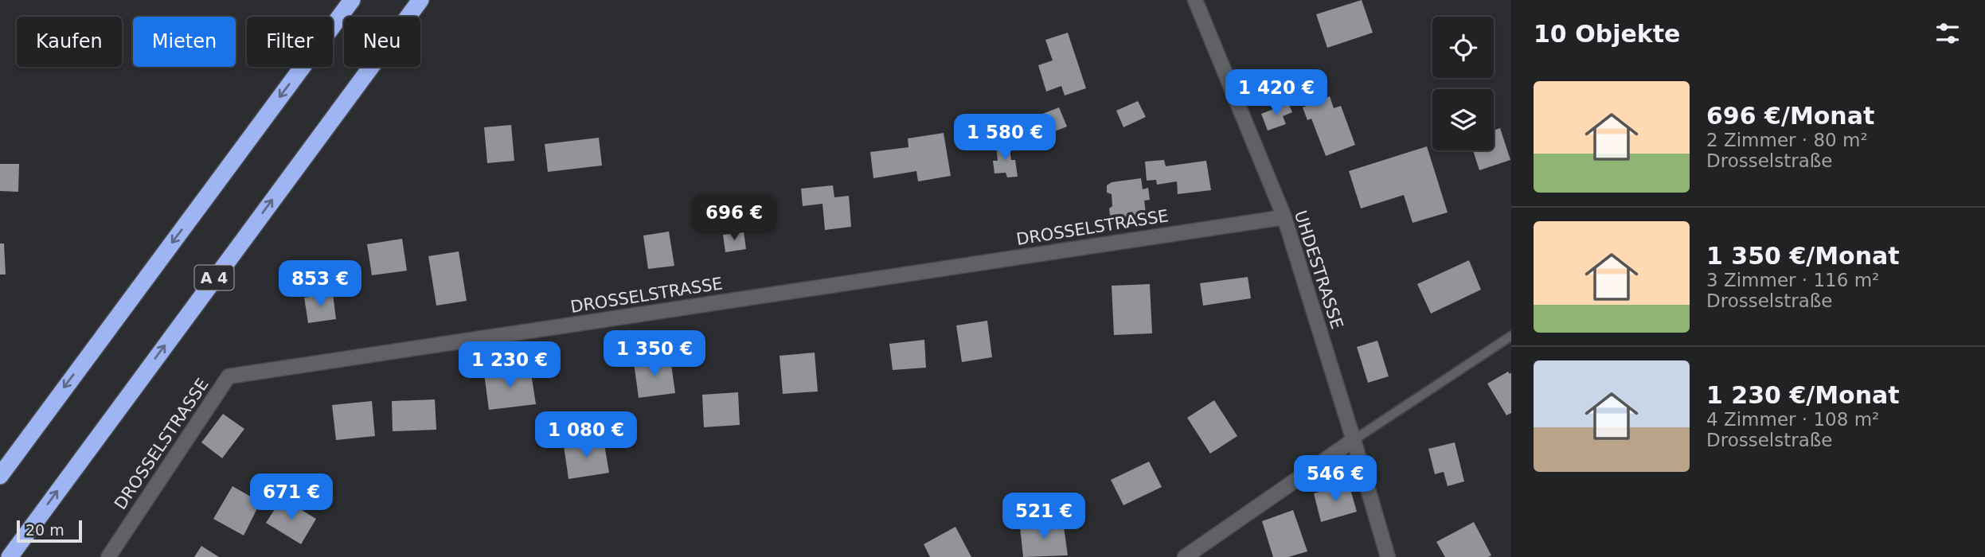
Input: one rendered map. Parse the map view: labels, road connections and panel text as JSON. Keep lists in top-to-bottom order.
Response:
{
  "streets": {
    "highway": ["A 4"],
    "street": ["DROSSELSTRASSE", "UHDESTRASSE"]
  },
  "crossings": [
    ["DROSSELSTRASSE", "UHDESTRASSE"]
  ],
  "scale_bar": "20 m",
  "page": {
    "heading": "10 Objekte",
    "chip": [
      "Kaufen",
      "Mieten",
      "Filter",
      "Neu"
    ],
    "list": [
      {
        "name": "696 €/Monat",
        "note": "2 Zimmer · 80 m² · Drosselstraße"
      },
      {
        "name": "1 350 €/Monat",
        "note": "3 Zimmer · 116 m² · Drosselstraße"
      },
      {
        "name": "1 230 €/Monat",
        "note": "4 Zimmer · 108 m² · Drosselstraße"
      }
    ],
    "price": [
      "1 420 €",
      "1 580 €",
      "696 €",
      "853 €",
      "1 350 €",
      "1 230 €",
      "1 080 €",
      "546 €",
      "671 €",
      "521 €"
    ],
    "scale": "20 m"
  }
}
